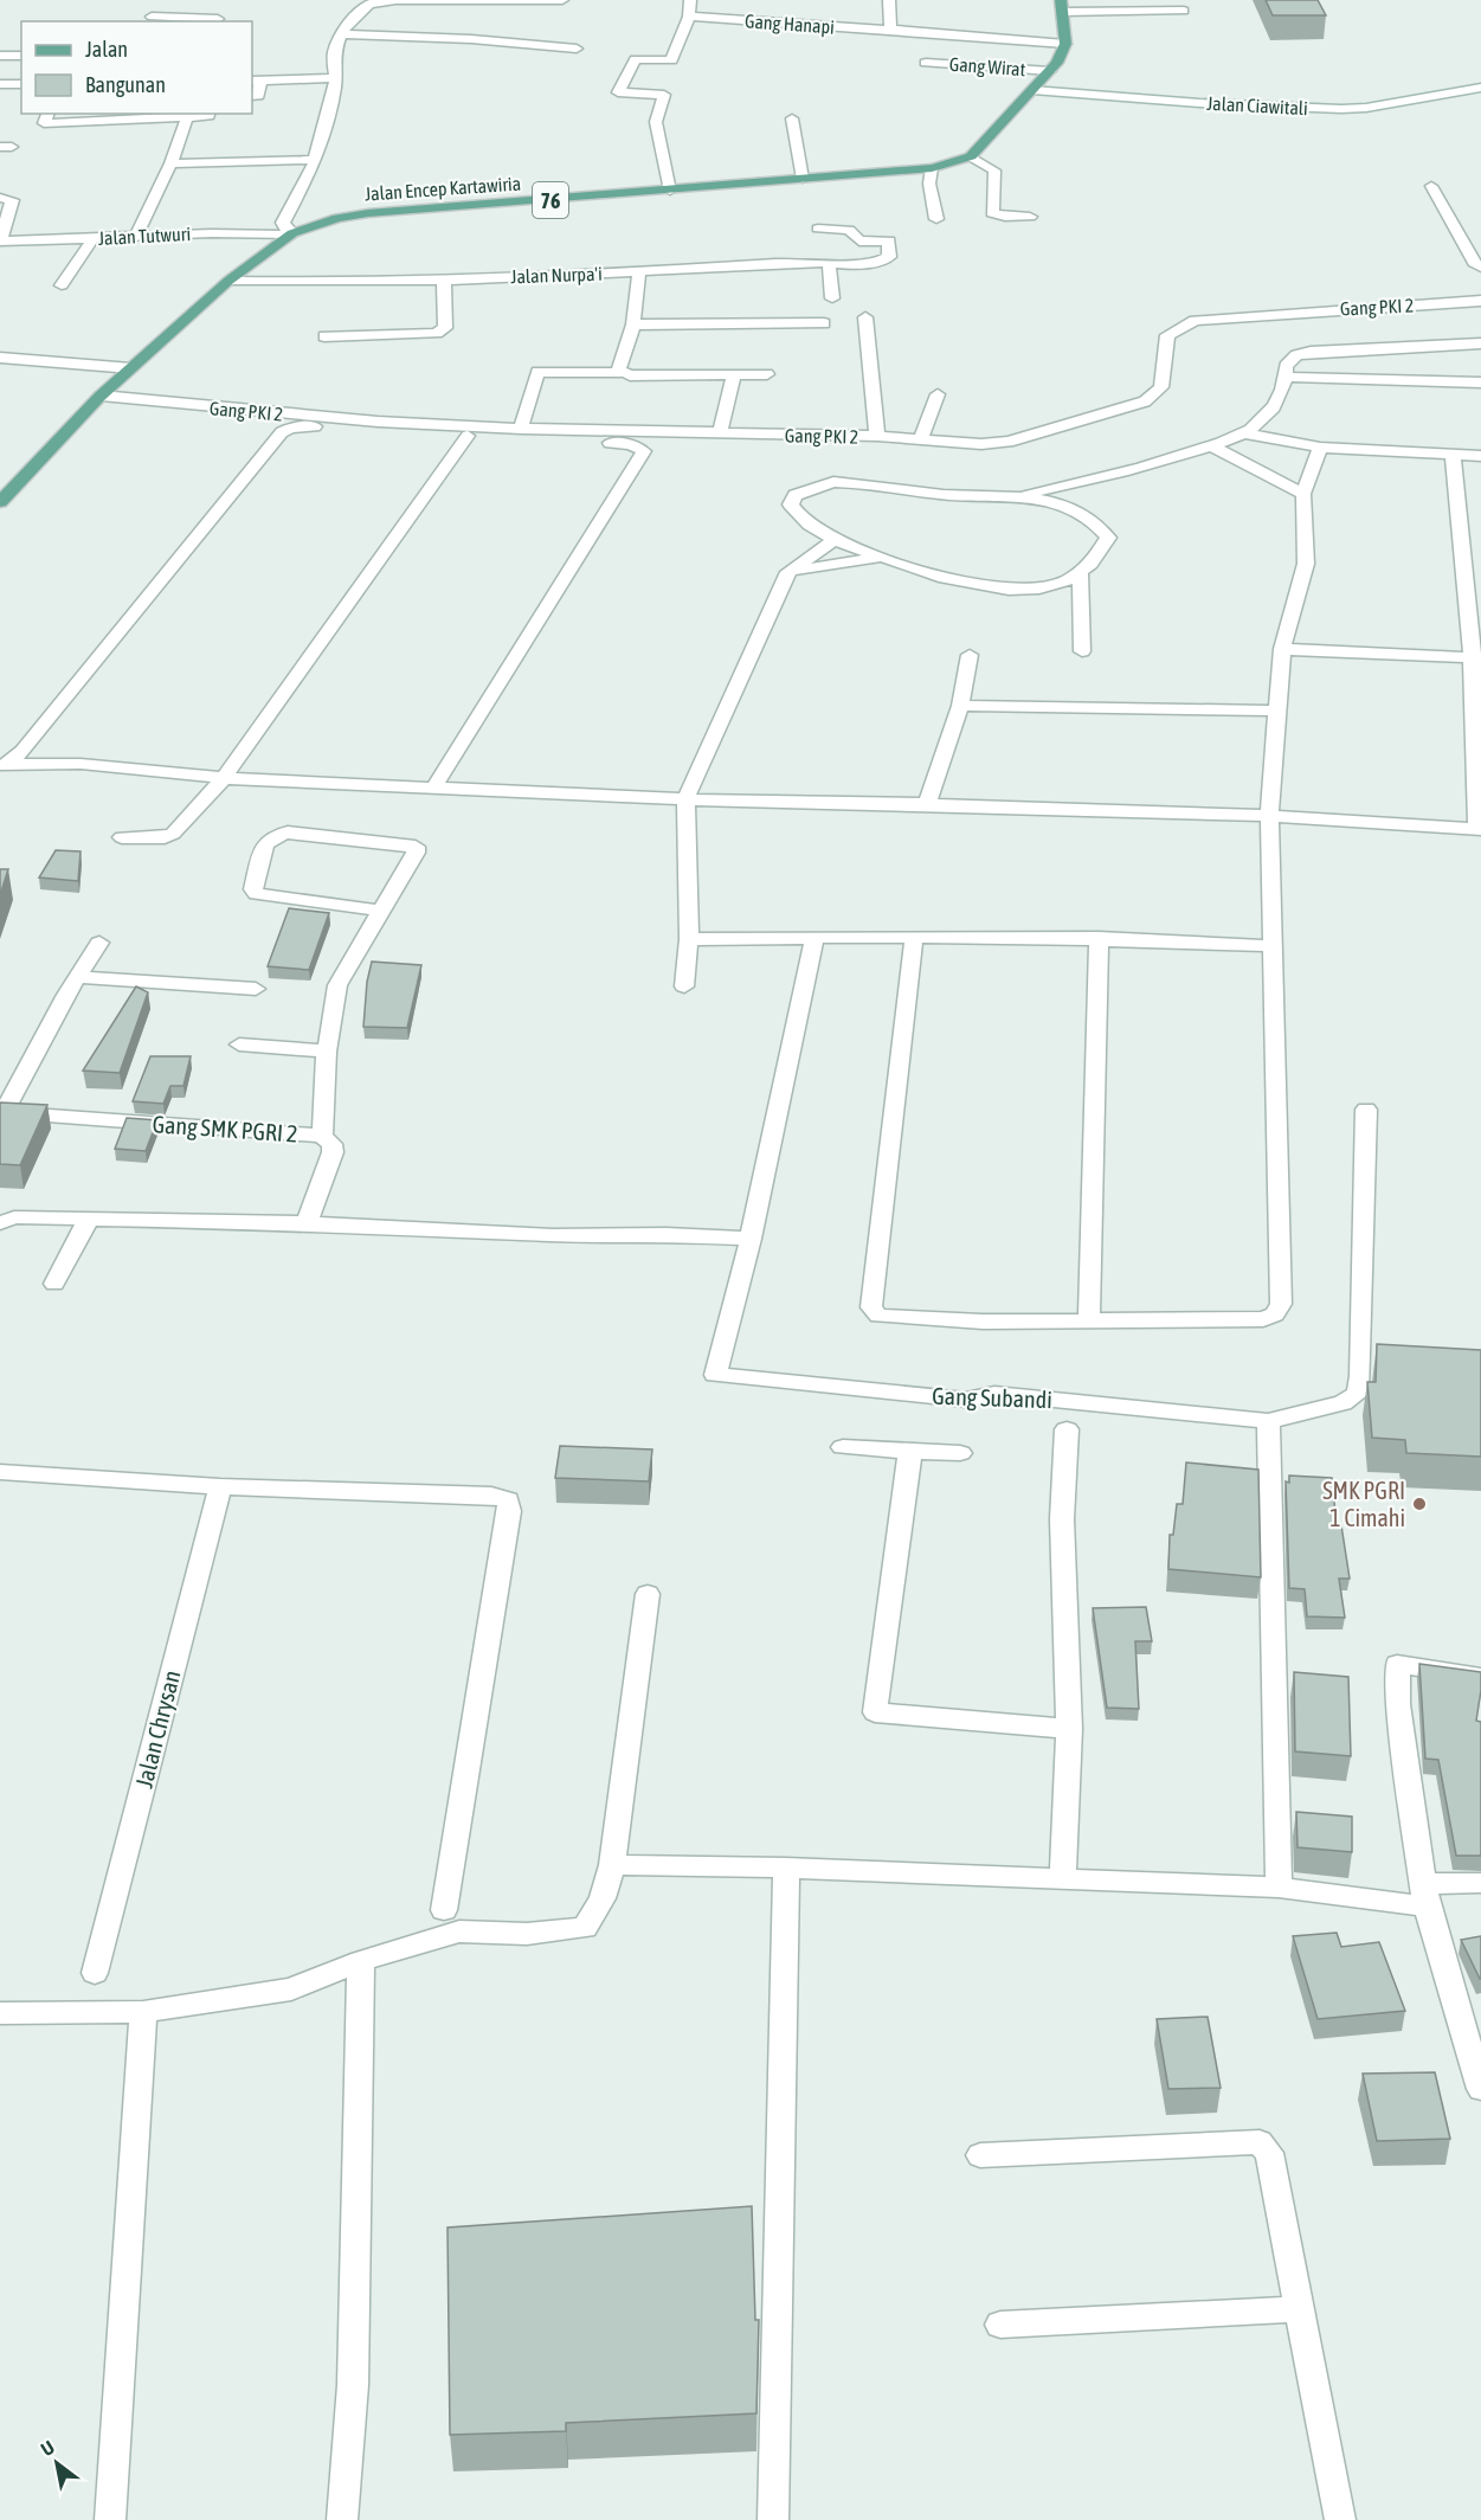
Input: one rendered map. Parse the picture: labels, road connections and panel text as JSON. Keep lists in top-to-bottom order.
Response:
{
  "streets": {
    "main road": ["Jalan Encep Kartawiria", "76"],
    "street": [
      "Gang Hanapi",
      "Gang Wirat",
      "Jalan Ciawitali",
      "Jalan Tutwuri",
      "Jalan Nurpa'i",
      "Gang PKI 2",
      "Gang SMK PGRI 2",
      "Gang Subandi",
      "Jalan Chrysan"
    ]
  },
  "crossings": [
    ["Gang Hanapi", "Jalan Encep Kartawiria"],
    ["Gang Wirat", "Jalan Encep Kartawiria"],
    ["Jalan Ciawitali", "Jalan Encep Kartawiria"],
    ["Jalan Encep Kartawiria", "Jalan Tutwuri"],
    ["Jalan Encep Kartawiria", "Jalan Nurpa'i"],
    ["Jalan Encep Kartawiria", "Gang PKI 2"]
  ],
  "places": ["SMK PGRI 1 Cimahi"],
  "legend": ["Jalan", "Bangunan"],
  "north": "top left"
}
